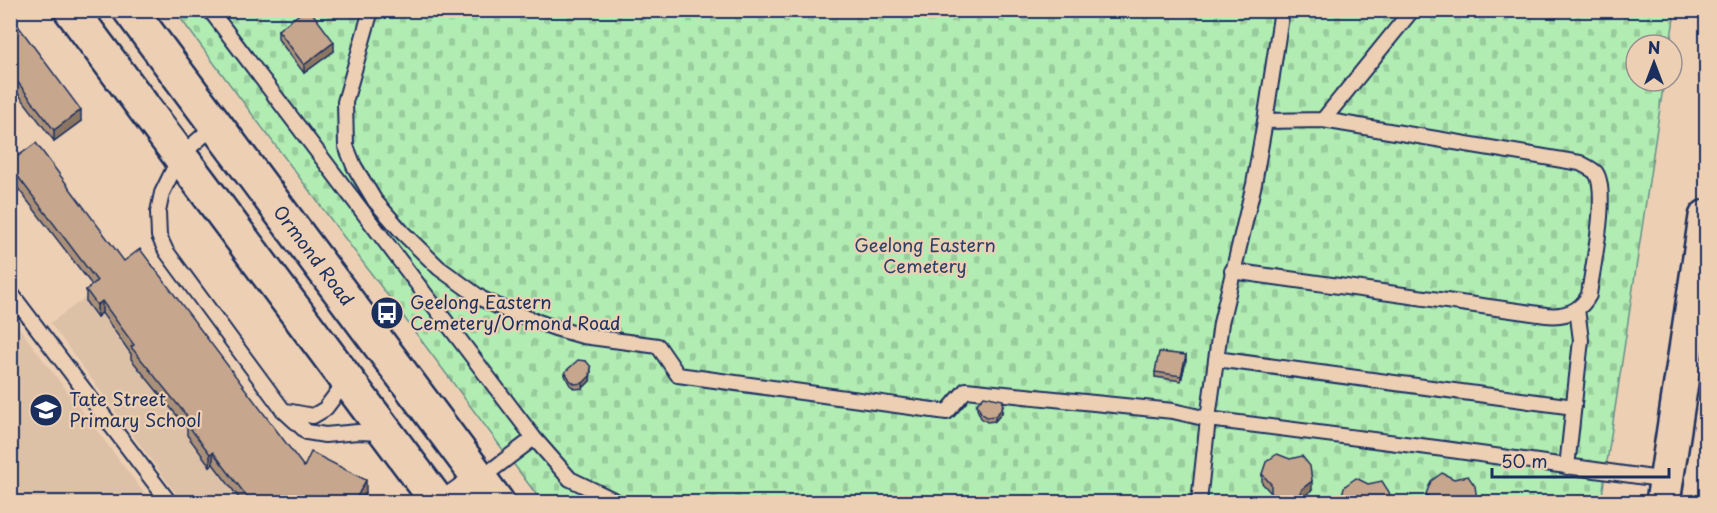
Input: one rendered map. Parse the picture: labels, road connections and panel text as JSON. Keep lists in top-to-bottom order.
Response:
{
  "streets": {
    "main road": ["Ormond Road"]
  },
  "parks": ["Geelong Eastern Cemetery"],
  "places": {
    "bus stop": ["Geelong Eastern Cemetery/Ormond Road"],
    "school or university": ["Tate Street Primary School"]
  },
  "scale_bar": "50 m",
  "north": "top"
}
